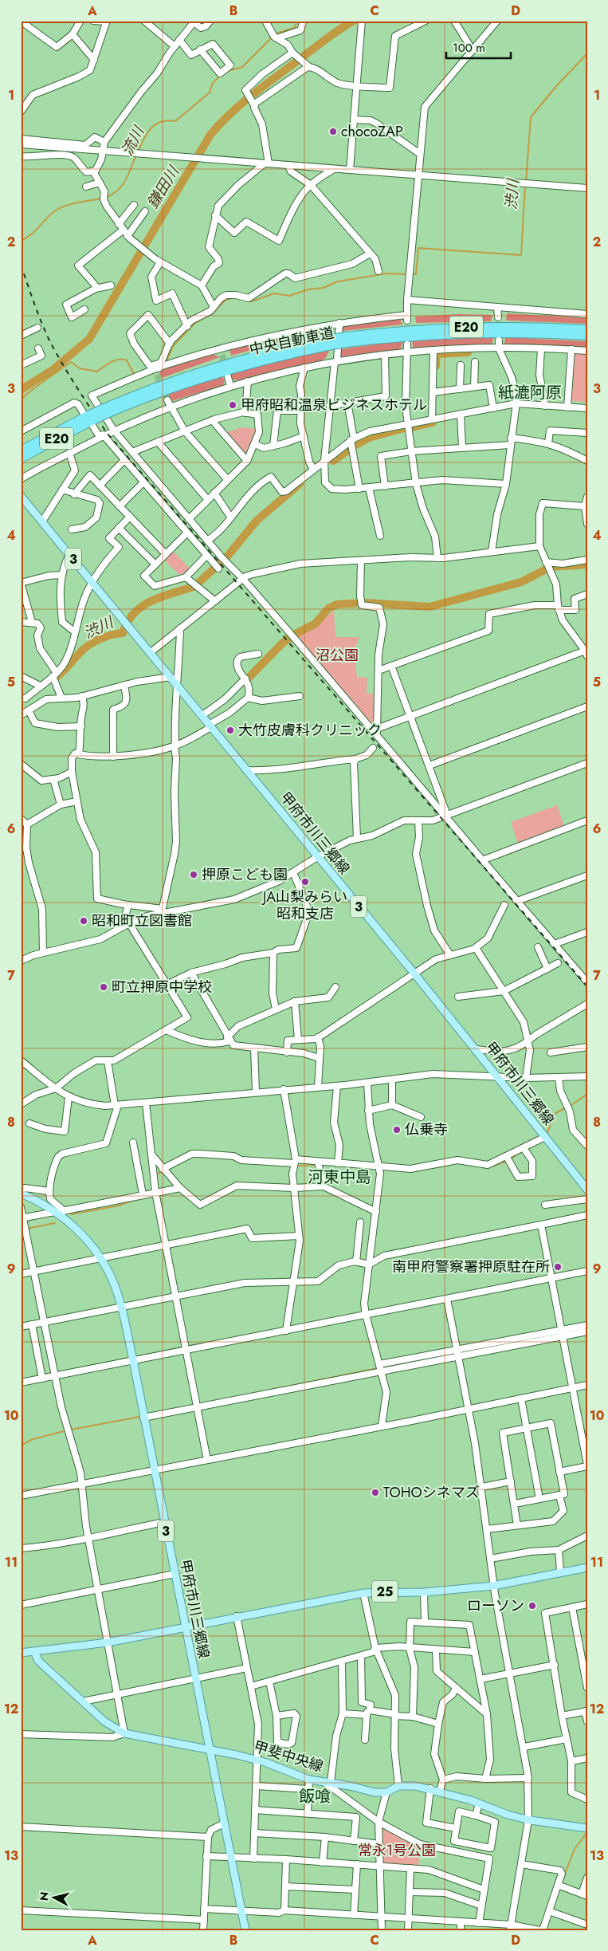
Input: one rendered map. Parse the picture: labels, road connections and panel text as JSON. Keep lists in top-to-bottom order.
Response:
{
  "streets": {
    "highway": ["E20", "中央自動車道"],
    "main road": [
      "3",
      "甲府市川三郷線",
      "25",
      "甲斐中央線"
    ]
  },
  "crossings": [
    ["甲府市川三郷線", "25"],
    ["甲府市川三郷線", "甲斐中央線"],
    ["25", "甲斐中央線"]
  ],
  "districts": ["紙漉阿原", "河東中島", "飯喰"],
  "water": ["流川", "鎌田川", "渋川"],
  "parks": ["沼公園", "常永1号公園"],
  "places": [
    "chocoZAP",
    "甲府昭和温泉ビジネスホテル",
    "大竹皮膚科クリニック",
    "押原こども園",
    "JA山梨みらい 昭和支店",
    "昭和町立図書館",
    "町立押原中学校",
    "仏乗寺",
    "南甲府警察署押原駐在所",
    "TOHOシネマズ",
    "ローソン"
  ],
  "scale_bar": "100 m",
  "north": "left",
  "grid": {
    "columns": [
      "A",
      "B",
      "C",
      "D"
    ],
    "rows": [
      "1",
      "2",
      "3",
      "4",
      "5",
      "6",
      "7",
      "8",
      "9",
      "10",
      "11",
      "12",
      "13"
    ]
  }
}
